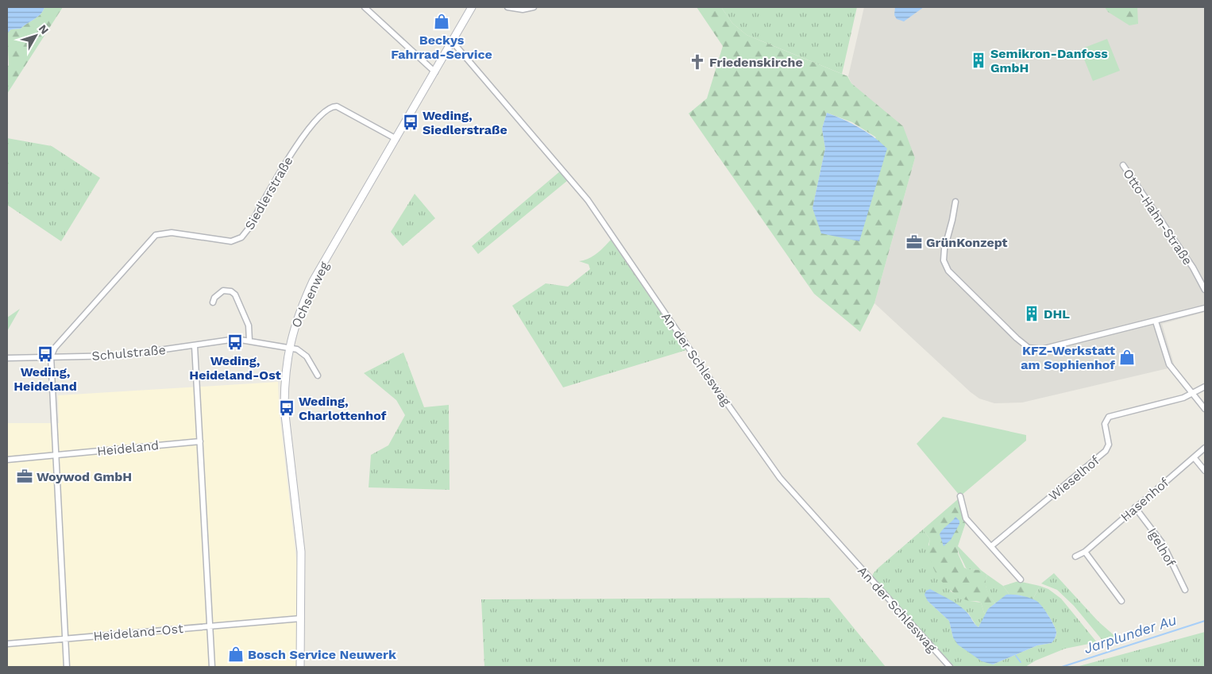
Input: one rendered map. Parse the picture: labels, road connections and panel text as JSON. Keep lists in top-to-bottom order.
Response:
{
  "streets": {
    "main road": ["Ochsenweg"],
    "street": [
      "Siedlerstraße",
      "Otto-Hahn-Straße",
      "Schulstraße",
      "An der Schleswag",
      "Heideland",
      "Wieselhof",
      "Hasenhof",
      "Igelhof",
      "Heideland-Ost"
    ]
  },
  "crossings": [
    ["Siedlerstraße", "Ochsenweg"],
    ["Siedlerstraße", "Schulstraße"],
    ["Ochsenweg", "Schulstraße"],
    ["Ochsenweg", "An der Schleswag"],
    ["Ochsenweg", "Heideland-Ost"],
    ["Hasenhof", "Igelhof"]
  ],
  "water": ["Jarplunder Au"],
  "places": {
    "shop": ["Beckys Fahrrad-Service", "KFZ-Werkstatt am Sophienhof", "Bosch Service Neuwerk"],
    "building": ["Semikron-Danfoss GmbH", "DHL"],
    "church": ["Friedenskirche"],
    "bus stop": [
      "Weding, Siedlerstraße",
      "Weding, Heideland-Ost",
      "Weding, Heideland",
      "Weding, Charlottenhof"
    ],
    "office": ["GrünKonzept", "Woywod GmbH"]
  },
  "north": "top right"
}
